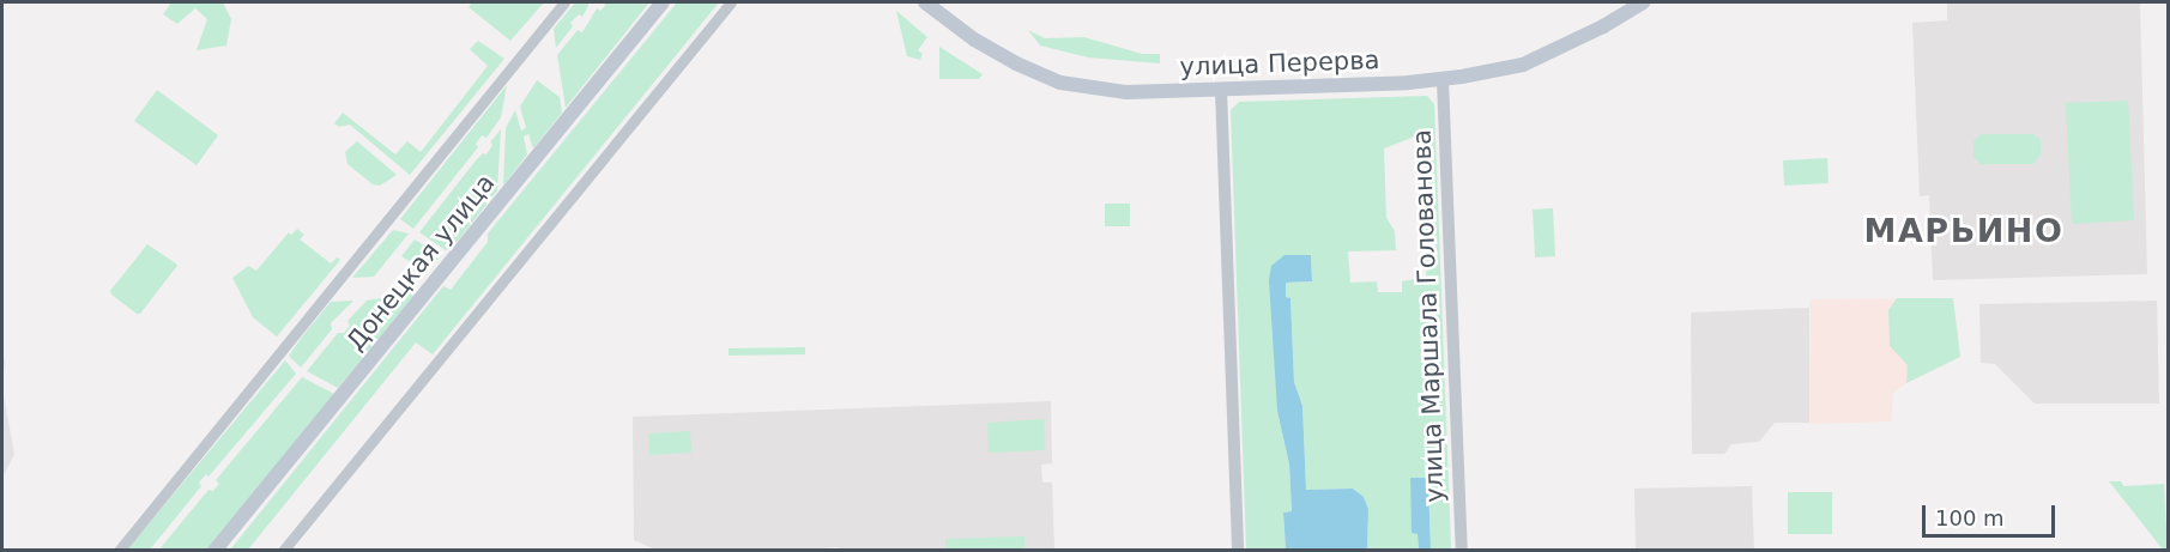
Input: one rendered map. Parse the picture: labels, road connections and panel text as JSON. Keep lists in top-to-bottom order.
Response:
{
  "streets": {
    "main road": ["улица Перерва", "Донецкая улица"],
    "street": ["улица Маршала Голованова"]
  },
  "crossings": [
    ["улица Перерва", "улица Маршала Голованова"]
  ],
  "districts": ["МАРЬИНО"],
  "scale_bar": "100 m"
}
